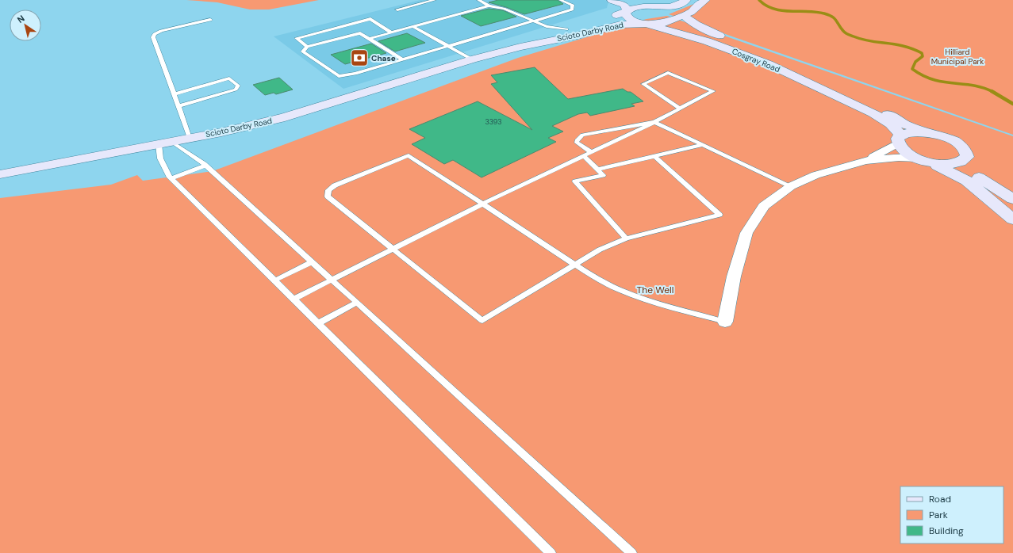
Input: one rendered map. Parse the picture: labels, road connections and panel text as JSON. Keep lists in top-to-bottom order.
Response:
{
  "streets": {
    "main road": ["Scioto Darby Road", "Cosgray Road"]
  },
  "crossings": [
    ["Scioto Darby Road", "Cosgray Road"]
  ],
  "parks": ["Hilliard Municipal Park", "The Well"],
  "places": {
    "bank": ["Chase"]
  },
  "house_numbers": ["3393"],
  "legend": ["Road", "Park", "Building"],
  "north": "top left"
}
